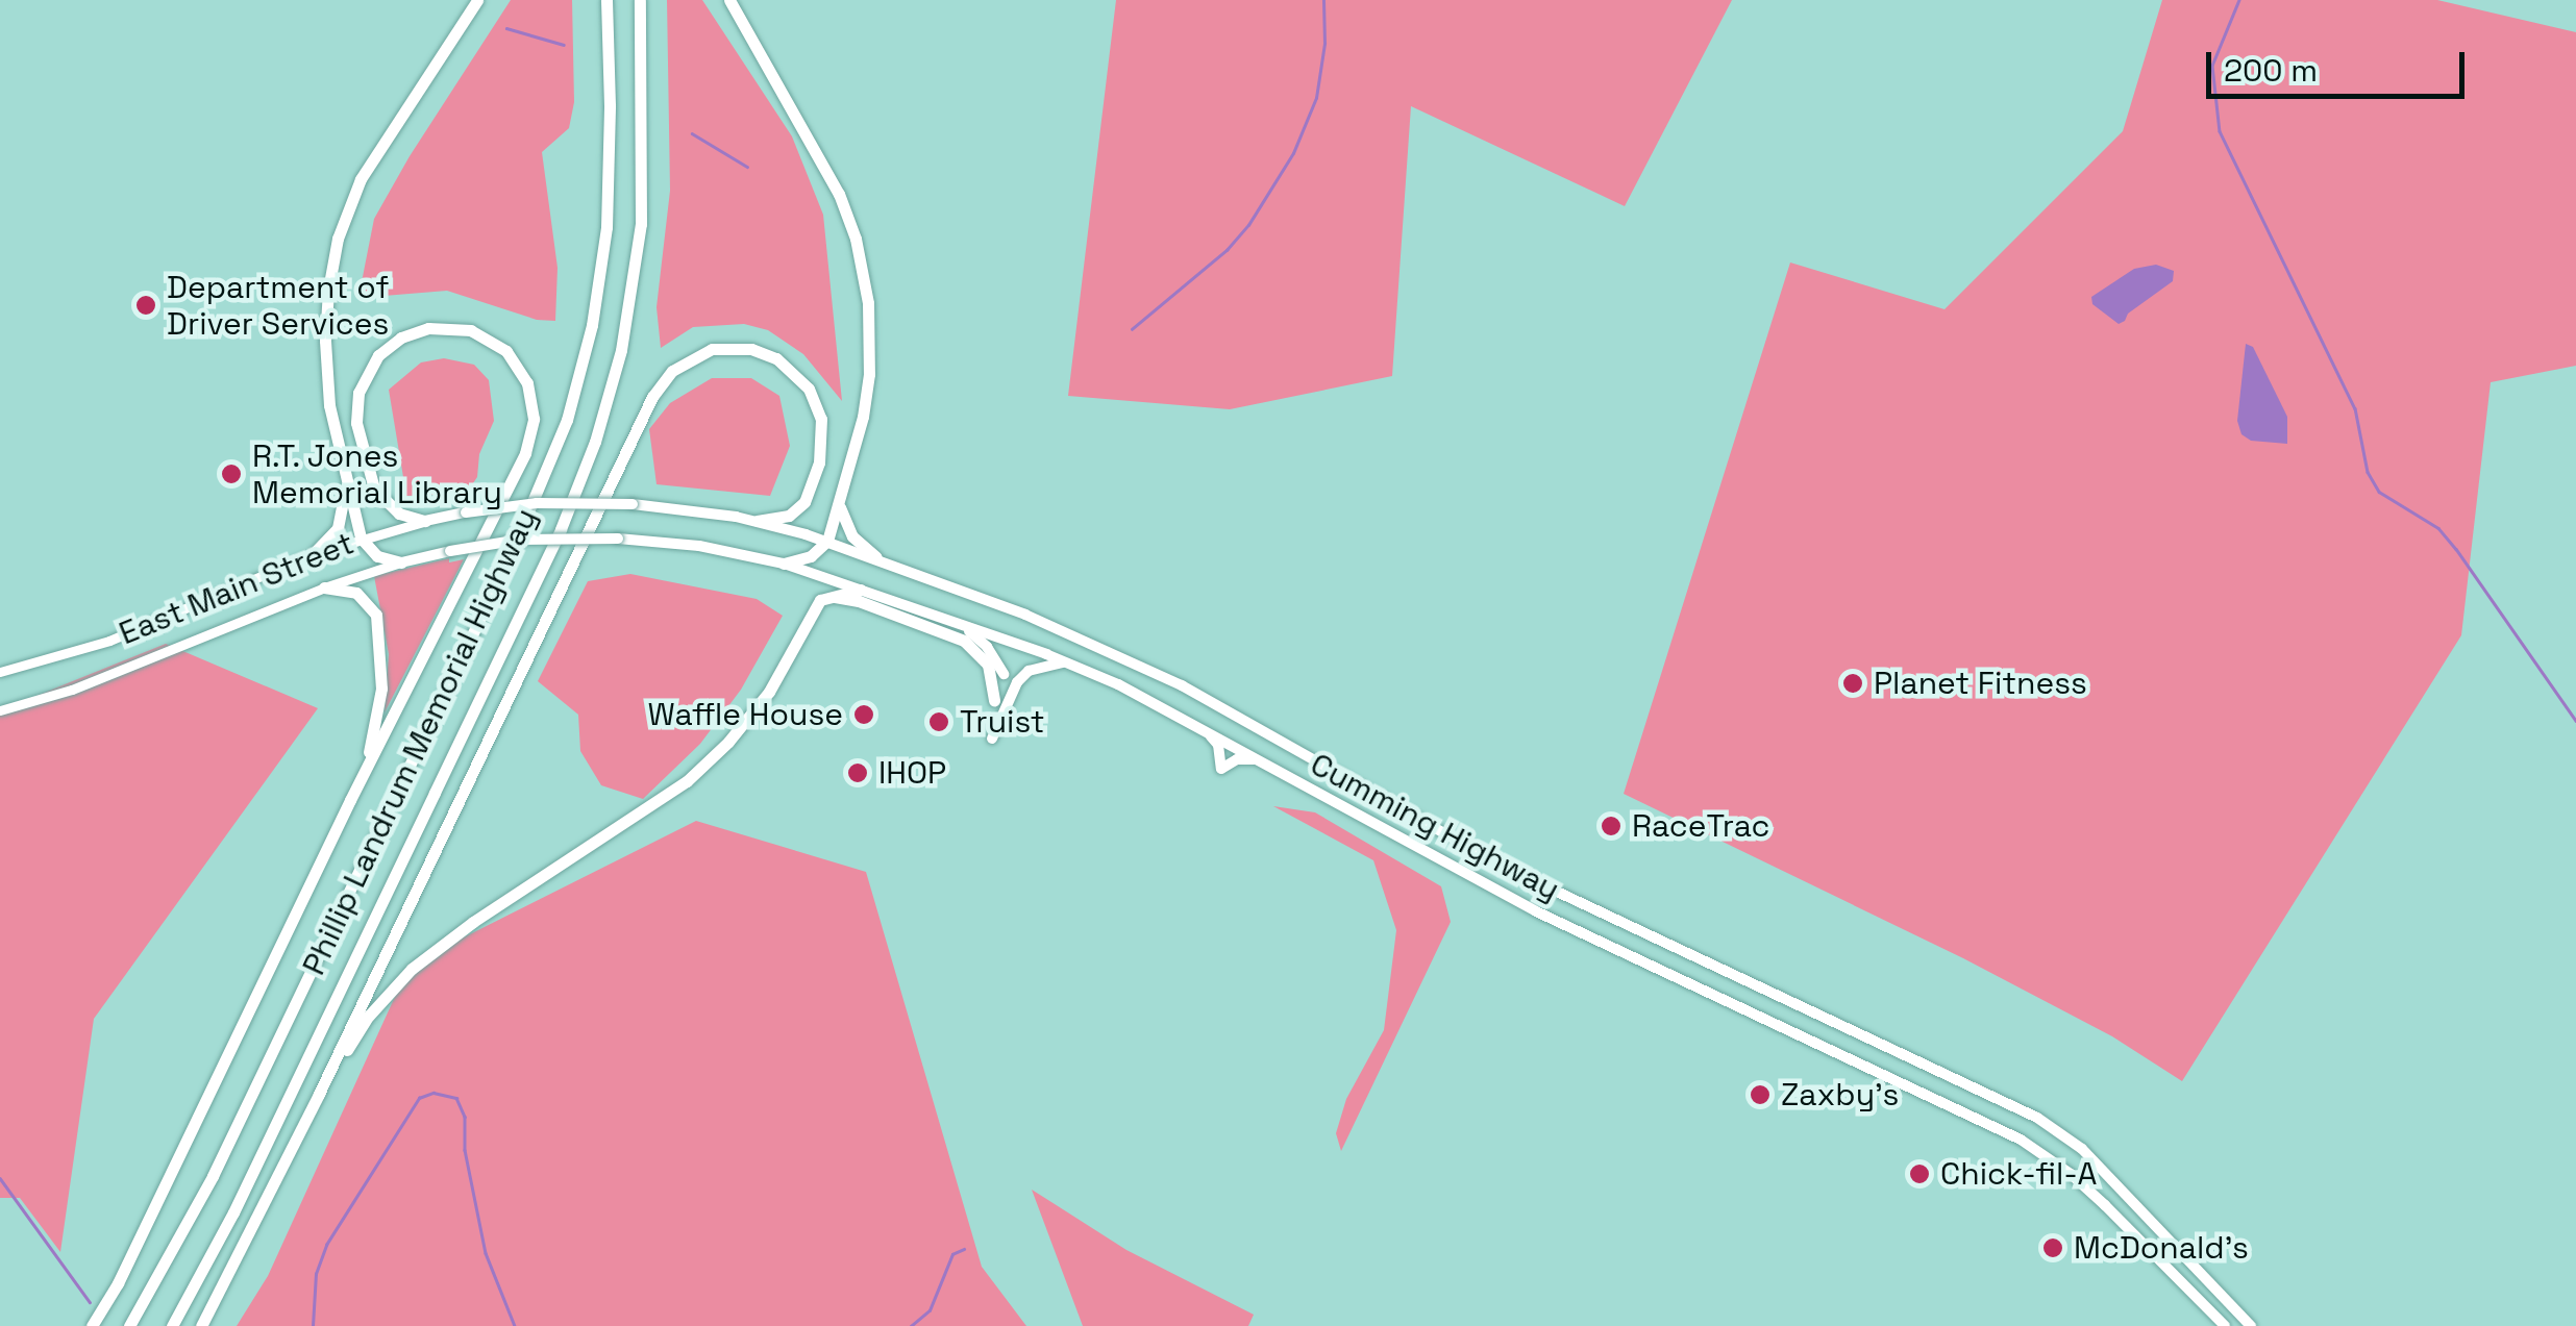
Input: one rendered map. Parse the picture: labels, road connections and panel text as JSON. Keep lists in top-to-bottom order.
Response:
{
  "streets": {
    "highway": ["Phillip Landrum Memorial Highway"],
    "main road": ["East Main Street", "Cumming Highway"]
  },
  "crossings": [
    ["East Main Street", "Cumming Highway"]
  ],
  "places": [
    "Department of Driver Services",
    "R.T. Jones Memorial Library",
    "Planet Fitness",
    "Waffle House",
    "Truist",
    "IHOP",
    "RaceTrac",
    "Zaxby's",
    "Chick-fil-A",
    "McDonald's"
  ],
  "scale_bar": "200 m"
}
